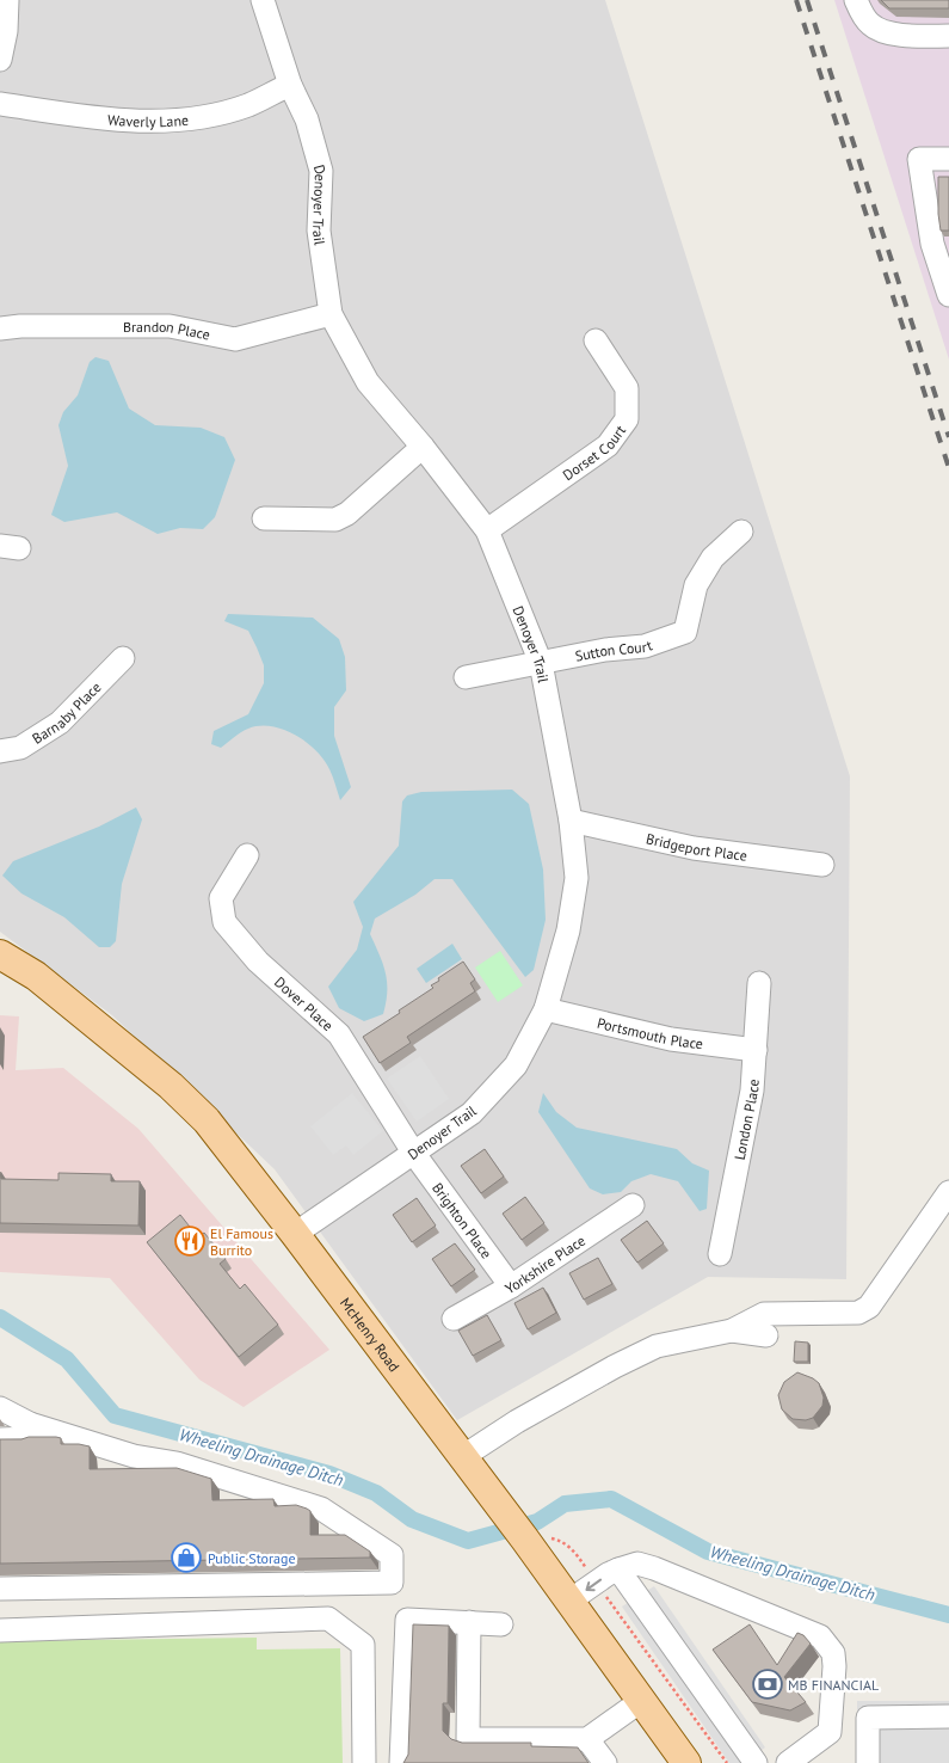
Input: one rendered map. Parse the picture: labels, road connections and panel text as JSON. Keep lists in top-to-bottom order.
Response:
{
  "streets": {
    "main road": ["McHenry Road"],
    "street": [
      "Waverly Lane",
      "Denoyer Trail",
      "Brandon Place",
      "Dorset Court",
      "Sutton Court",
      "Barnaby Place",
      "Bridgeport Place",
      "Dover Place",
      "Portsmouth Place",
      "London Place",
      "Brighton Place",
      "Yorkshire Place"
    ]
  },
  "crossings": [
    ["Waverly Lane", "Denoyer Trail"],
    ["Denoyer Trail", "Brandon Place"],
    ["Denoyer Trail", "Dorset Court"],
    ["Denoyer Trail", "Sutton Court"],
    ["Denoyer Trail", "Bridgeport Place"],
    ["Denoyer Trail", "Dover Place"],
    ["Denoyer Trail", "Portsmouth Place"],
    ["Denoyer Trail", "Brighton Place"],
    ["Denoyer Trail", "McHenry Road"],
    ["Dover Place", "Brighton Place"],
    ["Portsmouth Place", "London Place"],
    ["Brighton Place", "Yorkshire Place"]
  ],
  "water": ["Wheeling Drainage Ditch"],
  "places": {
    "restaurant": ["El Famous Burrito"],
    "shop": ["Public Storage"],
    "bank": ["MB FINANCIAL"]
  }
}
